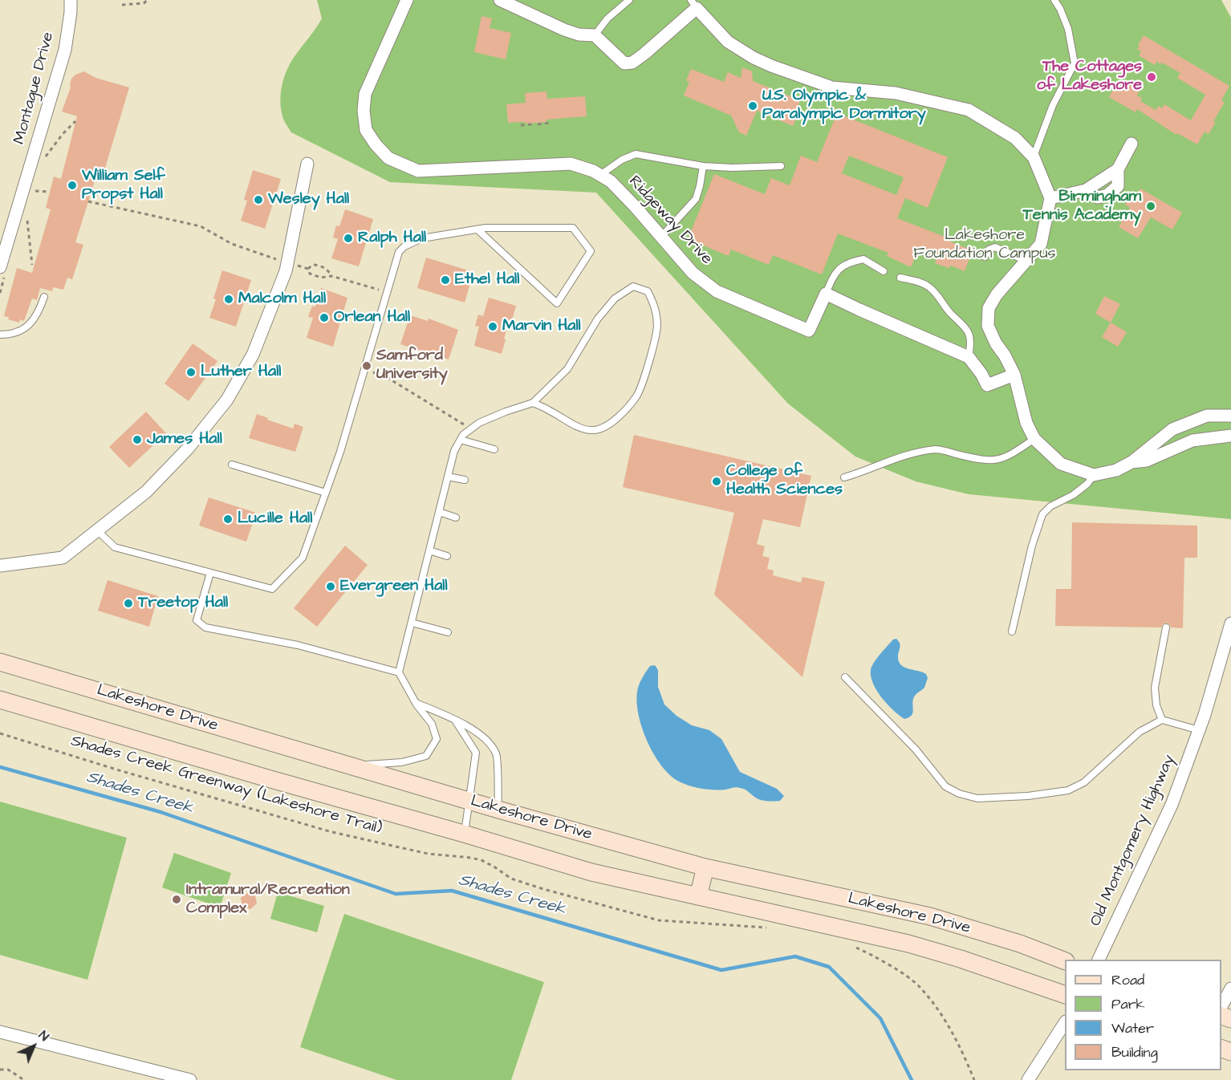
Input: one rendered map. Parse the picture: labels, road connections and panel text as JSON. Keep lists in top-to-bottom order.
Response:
{
  "streets": {
    "main road": ["Lakeshore Drive"],
    "street": ["Montague Drive", "Ridgeway Drive", "Old Montgomery Highway"],
    "path": ["Shades Creek Greenway (Lakeshore Trail)"]
  },
  "water": ["Shades Creek"],
  "parks": ["Lakeshore Foundation Campus"],
  "places": [
    "The Cottages of Lakeshore",
    "U.S. Olympic & Paralympic Dormitory",
    "William Self Propst Hall",
    "Wesley Hall",
    "Birmingham Tennis Academy",
    "Ralph Hall",
    "Ethel Hall",
    "Malcolm Hall",
    "Orlean Hall",
    "Marvin Hall",
    "Samford University",
    "Luther Hall",
    "James Hall",
    "College of Health Sciences",
    "Lucille Hall",
    "Evergreen Hall",
    "Treetop Hall",
    "Intramural/Recreation Complex"
  ],
  "legend": [
    "Road",
    "Park",
    "Water",
    "Building"
  ],
  "north": "top right"
}
